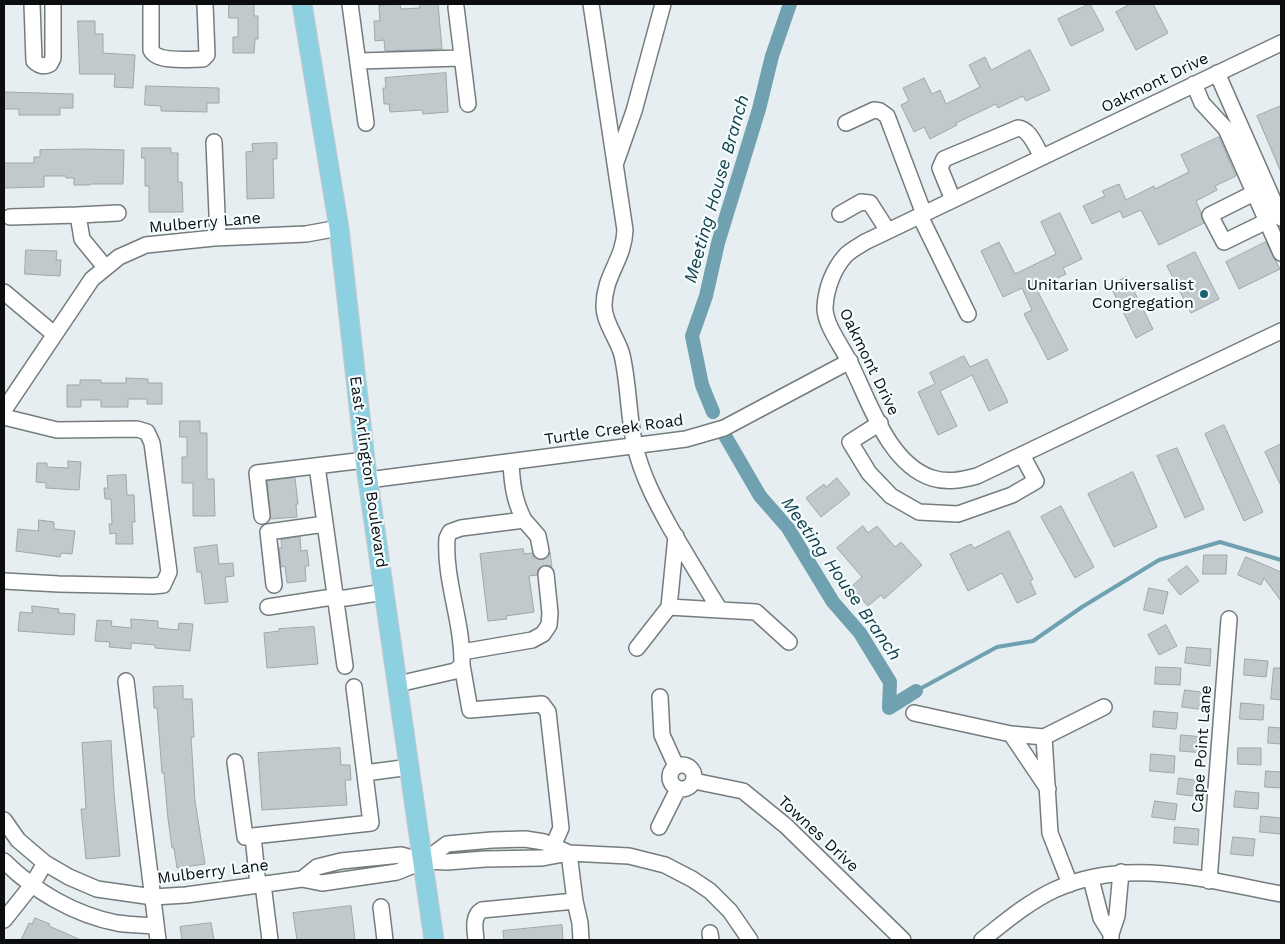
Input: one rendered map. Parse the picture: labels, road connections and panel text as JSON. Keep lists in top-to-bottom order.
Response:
{
  "streets": {
    "main road": ["East Arlington Boulevard"],
    "street": [
      "Oakmont Drive",
      "Mulberry Lane",
      "Turtle Creek Road",
      "Cape Point Lane",
      "Townes Drive"
    ]
  },
  "crossings": [
    ["Oakmont Drive", "Turtle Creek Road"],
    ["Mulberry Lane", "East Arlington Boulevard"],
    ["Turtle Creek Road", "East Arlington Boulevard"]
  ],
  "water": ["Meeting House Branch"],
  "places": ["Unitarian Universalist Congregation"]
}
